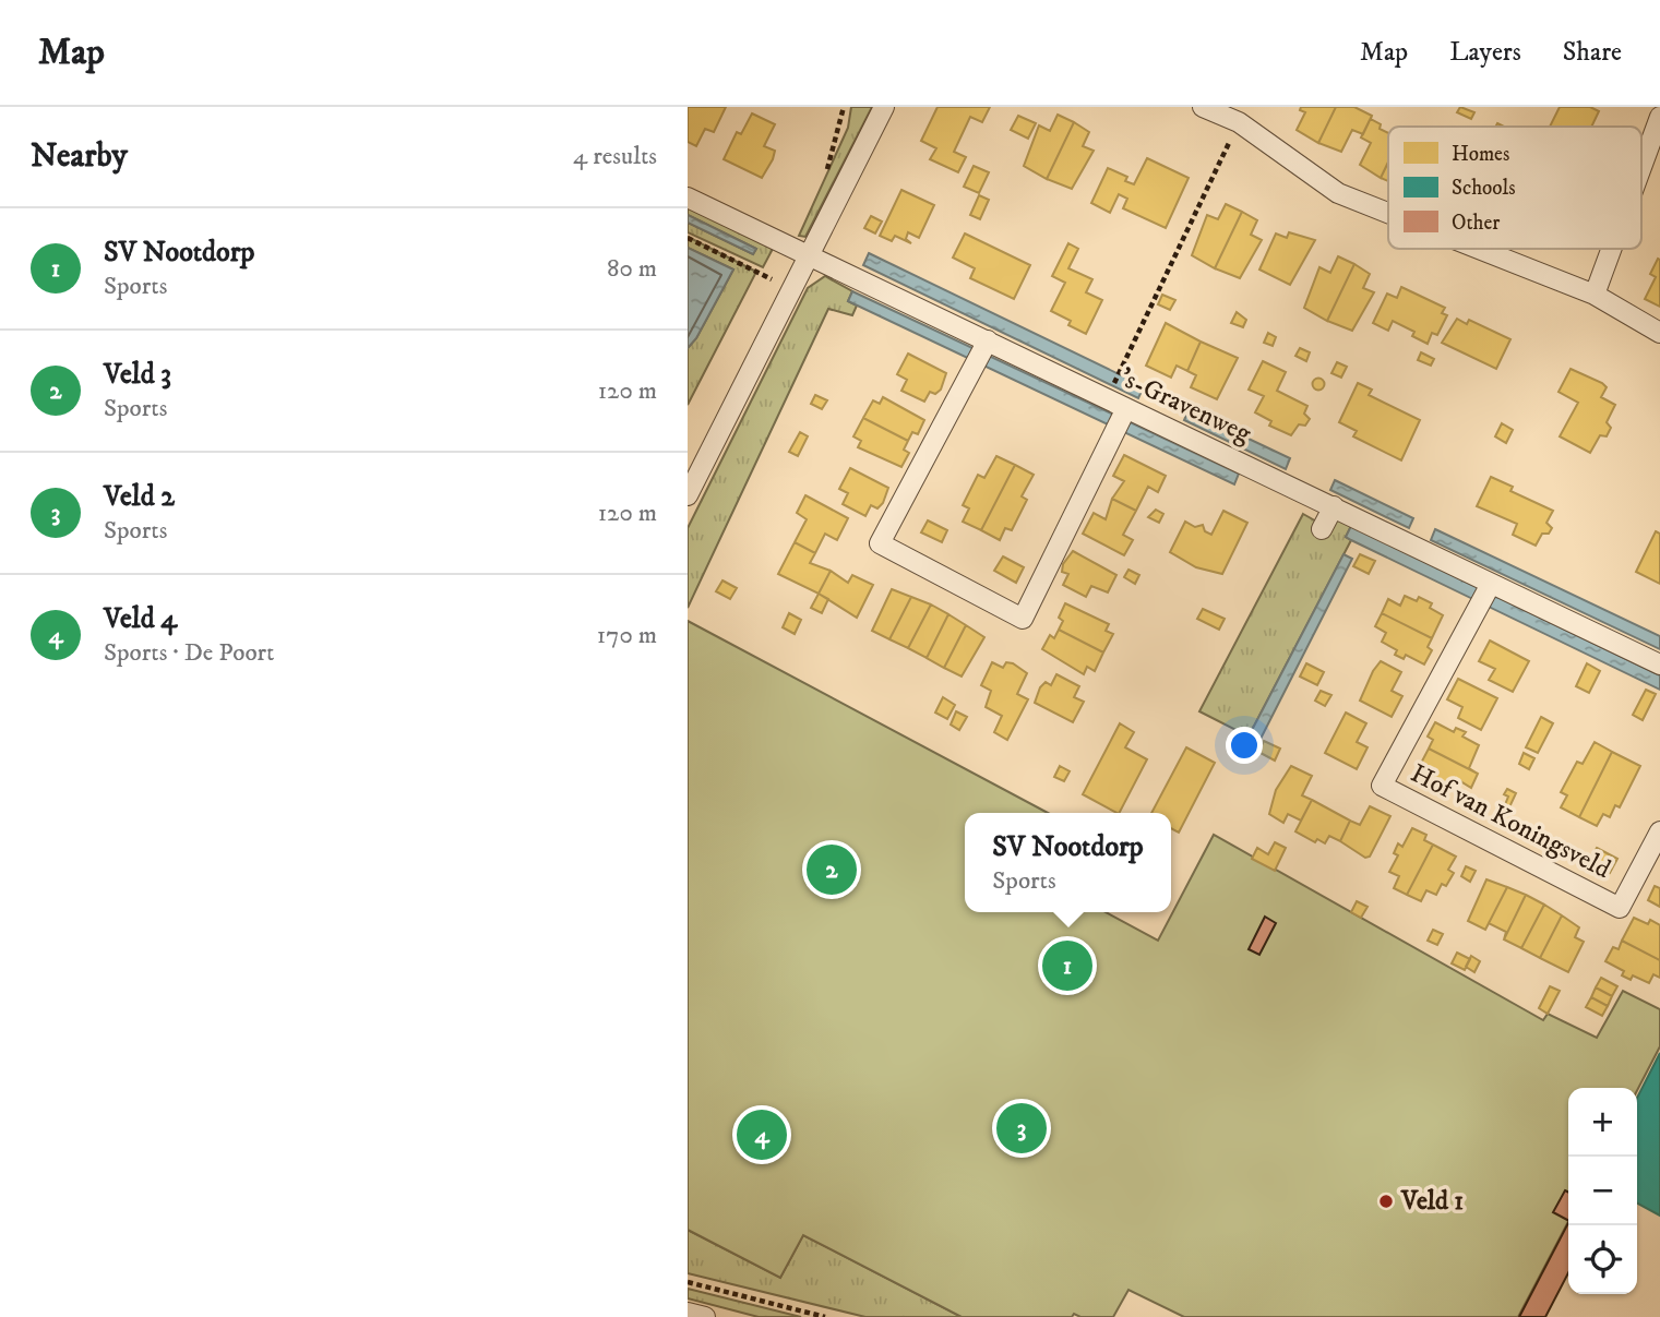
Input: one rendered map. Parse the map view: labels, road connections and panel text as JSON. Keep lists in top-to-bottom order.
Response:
{
  "streets": {
    "street": ["'s-Gravenweg", "Hof van Koningsveld"]
  },
  "crossings": [
    ["'s-Gravenweg", "Hof van Koningsveld"]
  ],
  "places": ["Veld 1"],
  "legend": ["Homes", "Schools", "Other"],
  "page": {
    "header": "Map",
    "nav": ["Map", "Layers", "Share"],
    "heading": ["Nearby", "4 results"],
    "list": [
      {
        "mark": "1",
        "name": "SV Nootdorp",
        "note": "Sports",
        "value": "80 m"
      },
      {
        "mark": "2",
        "name": "Veld 3",
        "note": "Sports",
        "value": "120 m"
      },
      {
        "mark": "3",
        "name": "Veld 2",
        "note": "Sports",
        "value": "120 m"
      },
      {
        "mark": "4",
        "name": "Veld 4",
        "note": "Sports · De Poort",
        "value": "170 m"
      }
    ],
    "popup": ["SV Nootdorp", "Sports"],
    "pins": [
      "2",
      "1",
      "3",
      "4"
    ],
    "map_buttons": ["+", "−"]
  }
}
